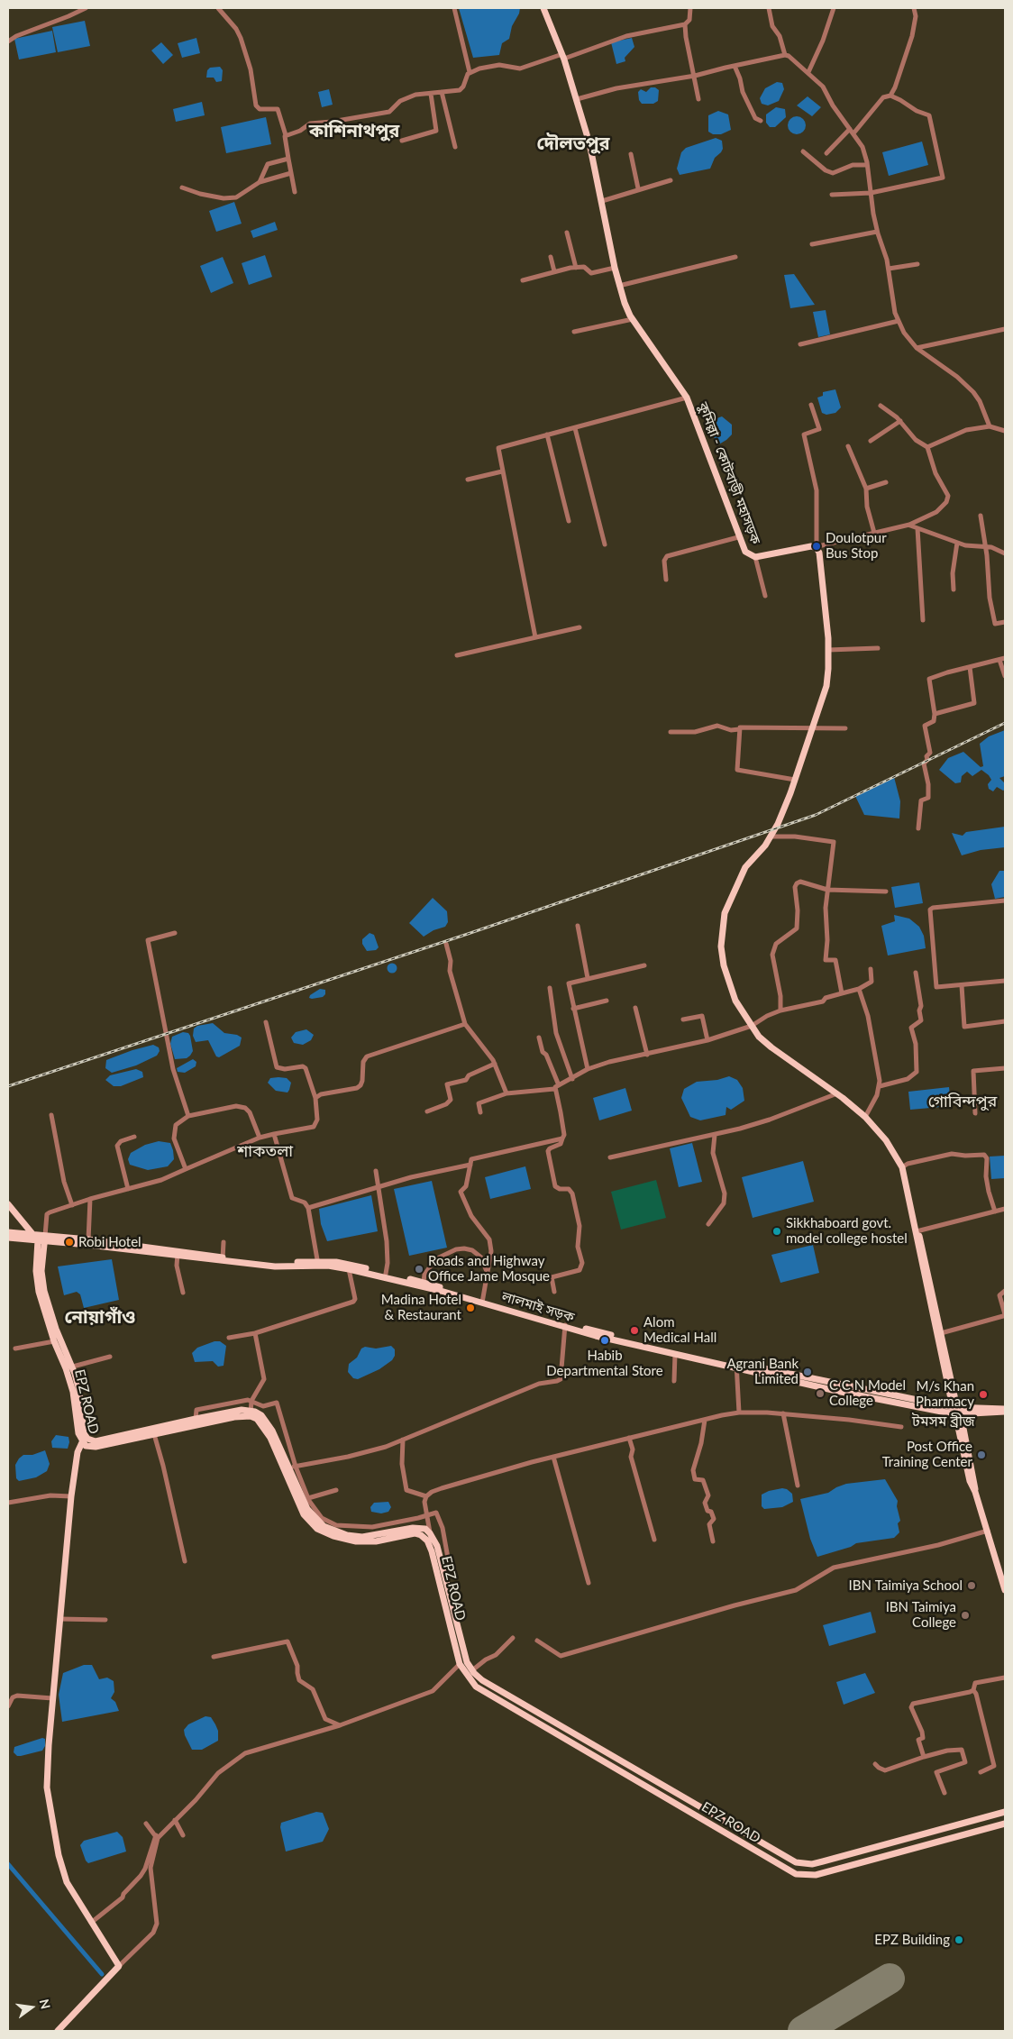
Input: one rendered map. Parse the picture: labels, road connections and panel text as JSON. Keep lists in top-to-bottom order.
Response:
{
  "streets": {
    "main road": ["কুমিল্লা - কোটবাড়ী মহাসড়ক", "লালমাই সড়ক", "EPZ ROAD"]
  },
  "crossings": [
    ["লালমাই সড়ক", "EPZ ROAD"]
  ],
  "districts": [
    "কাশিনাথপুর",
    "দৌলতপুর",
    "গোবিন্দপুর",
    "শাকতলা",
    "নোয়াগাঁও",
    "টমসম ব্রীজ"
  ],
  "places": [
    "Doulotpur Bus Stop",
    "Sikkhaboard govt. model college hostel",
    "Robi Hotel",
    "Roads and Highway Office Jame Mosque",
    "Madina Hotel & Restaurant",
    "Alom Medical Hall",
    "Habib Departmental Store",
    "Agrani Bank Limited",
    "C C N Model College",
    "M/s Khan Pharmacy",
    "Post Office Training Center",
    "IBN Taimiya School",
    "IBN Taimiya College",
    "EPZ Building"
  ],
  "north": "right"
}
